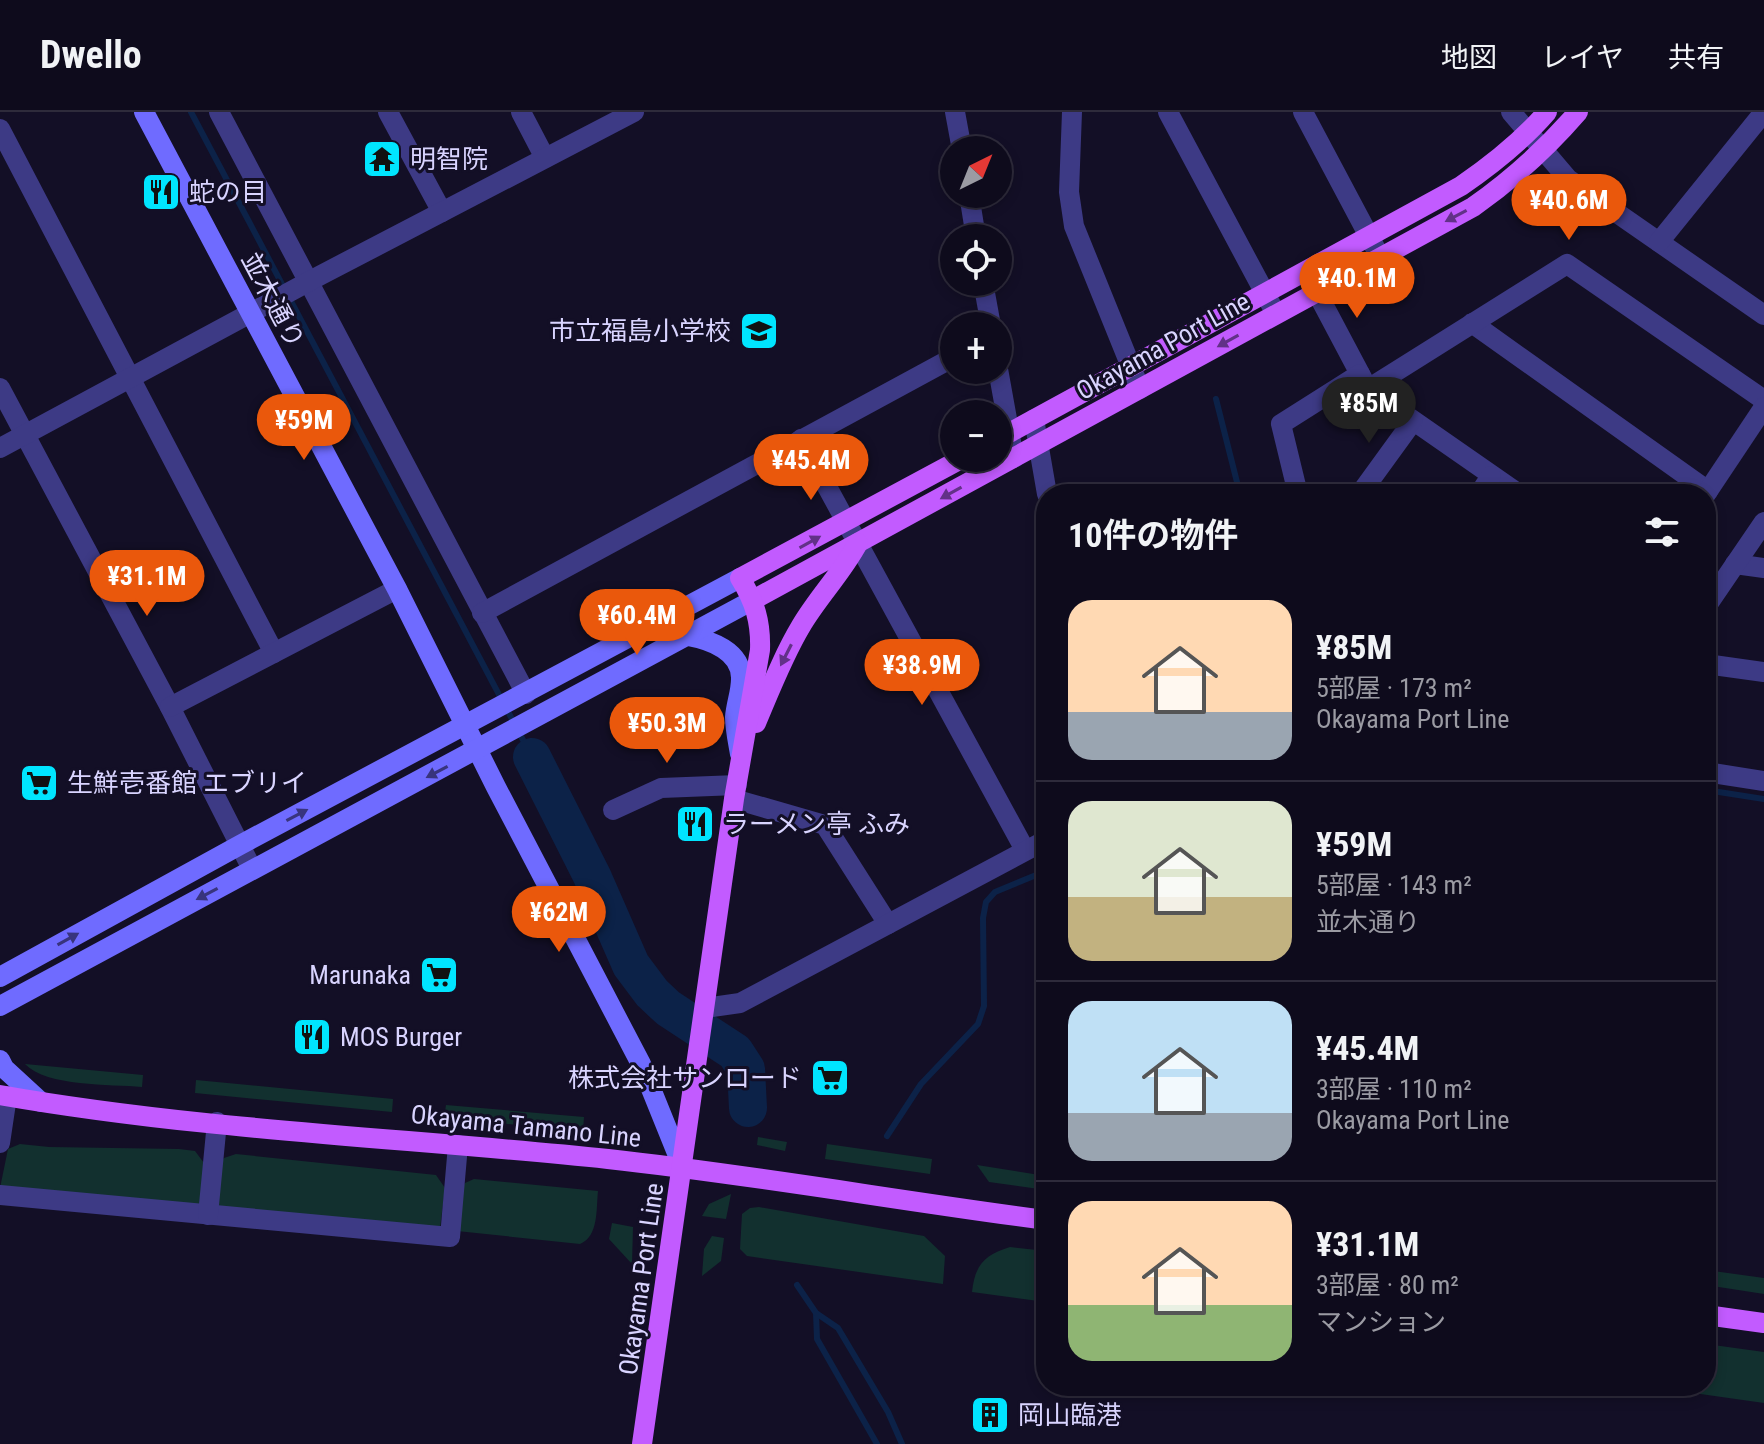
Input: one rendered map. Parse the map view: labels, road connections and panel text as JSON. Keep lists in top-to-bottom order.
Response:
{
  "streets": {
    "main road": ["Okayama Port Line", "Okayama Tamano Line"],
    "street": ["並木通り"]
  },
  "crossings": [
    ["並木通り", "Okayama Port Line"],
    ["並木通り", "Okayama Tamano Line"],
    ["Okayama Port Line", "Okayama Tamano Line"]
  ],
  "places": {
    "temple": ["明智院"],
    "restaurant": ["蛇の目", "ラーメン亭 ふみ", "MOS Burger"],
    "school or university": ["市立福島小学校"],
    "supermarket": ["生鮮壱番館 エブリイ", "Marunaka", "株式会社サンロード"],
    "building": ["岡山臨港"]
  },
  "north": "top right",
  "page": {
    "header": "Dwello",
    "nav": ["地図", "レイヤ", "共有"],
    "map_buttons": ["+", "−"],
    "price": [
      "¥40.6M",
      "¥40.1M",
      "¥85M",
      "¥59M",
      "¥45.4M",
      "¥31.1M",
      "¥60.4M",
      "¥38.9M",
      "¥50.3M",
      "¥62M"
    ],
    "heading": "10件の物件",
    "list": [
      {
        "name": "¥85M",
        "note": "5部屋 · 173 m² · Okayama Port Line"
      },
      {
        "name": "¥59M",
        "note": "5部屋 · 143 m² · 並木通り"
      },
      {
        "name": "¥45.4M",
        "note": "3部屋 · 110 m² · Okayama Port Line"
      },
      {
        "name": "¥31.1M",
        "note": "3部屋 · 80 m² · マンション"
      }
    ]
  }
}
